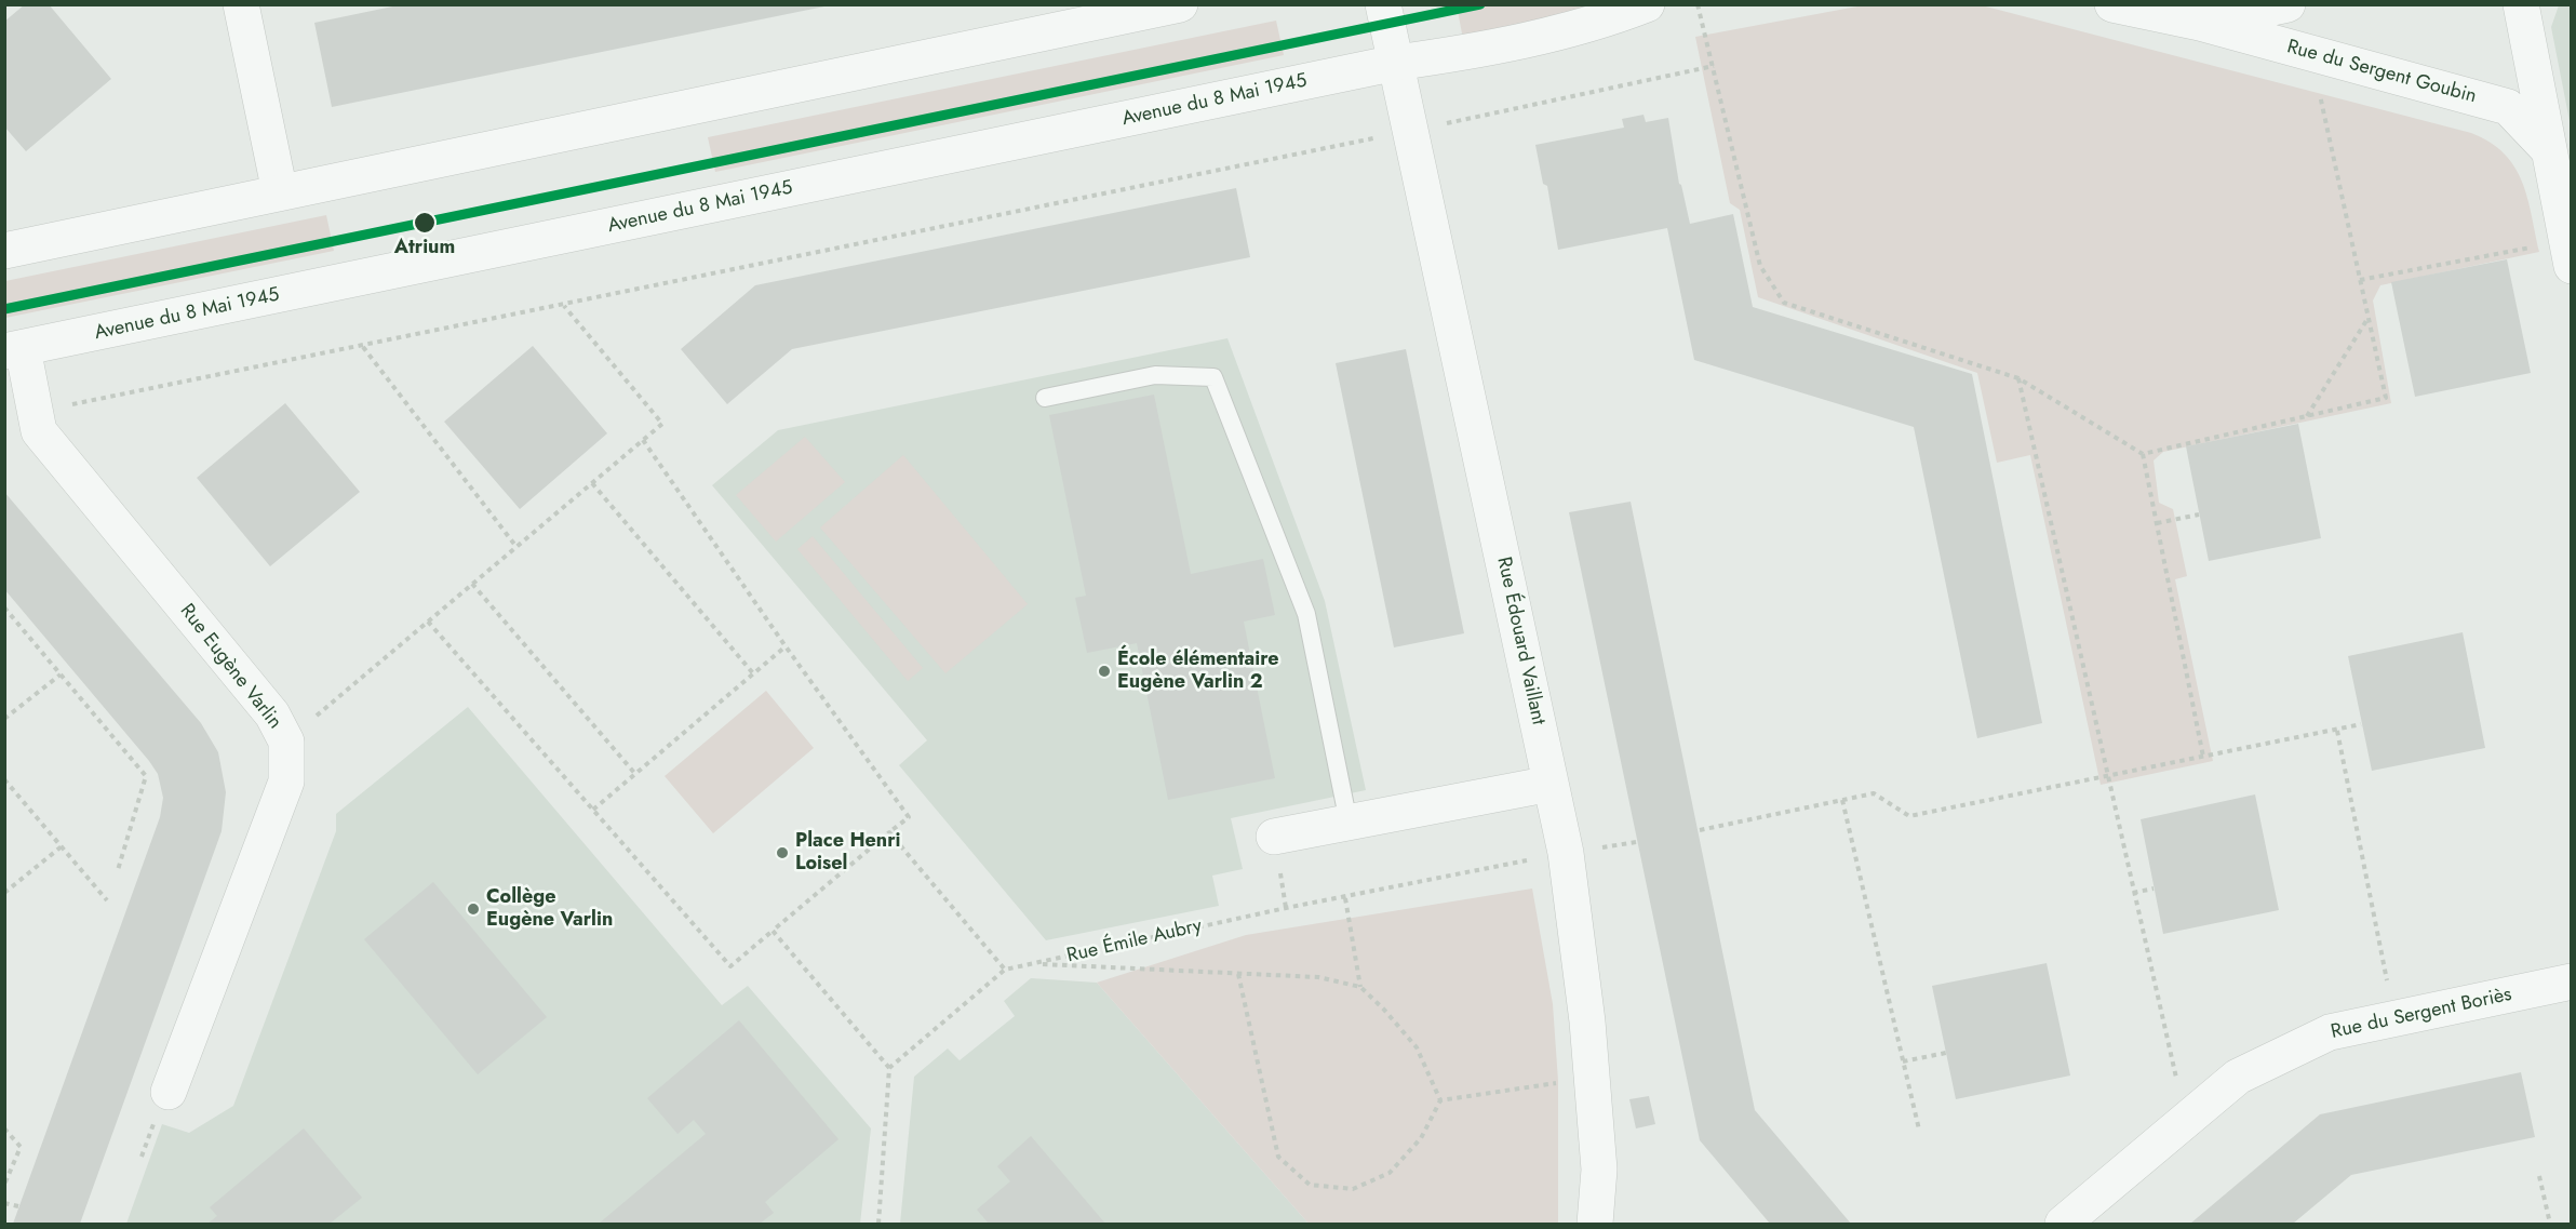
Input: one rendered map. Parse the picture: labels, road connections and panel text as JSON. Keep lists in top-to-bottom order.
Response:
{
  "streets": {
    "street": [
      "Rue du Sergent Goubin",
      "Avenue du 8 Mai 1945",
      "Rue Édouard Vaillant",
      "Rue Eugène Varlin",
      "Rue du Sergent Boriès"
    ],
    "path": ["Rue Émile Aubry"]
  },
  "crossings": [
    ["Avenue du 8 Mai 1945", "Rue Édouard Vaillant"],
    ["Avenue du 8 Mai 1945", "Rue Eugène Varlin"],
    ["Rue Édouard Vaillant", "Rue Émile Aubry"]
  ],
  "places": [
    "Atrium",
    "École élémentaire Eugène Varlin 2",
    "Place Henri Loisel",
    "Collège Eugène Varlin"
  ]
}
